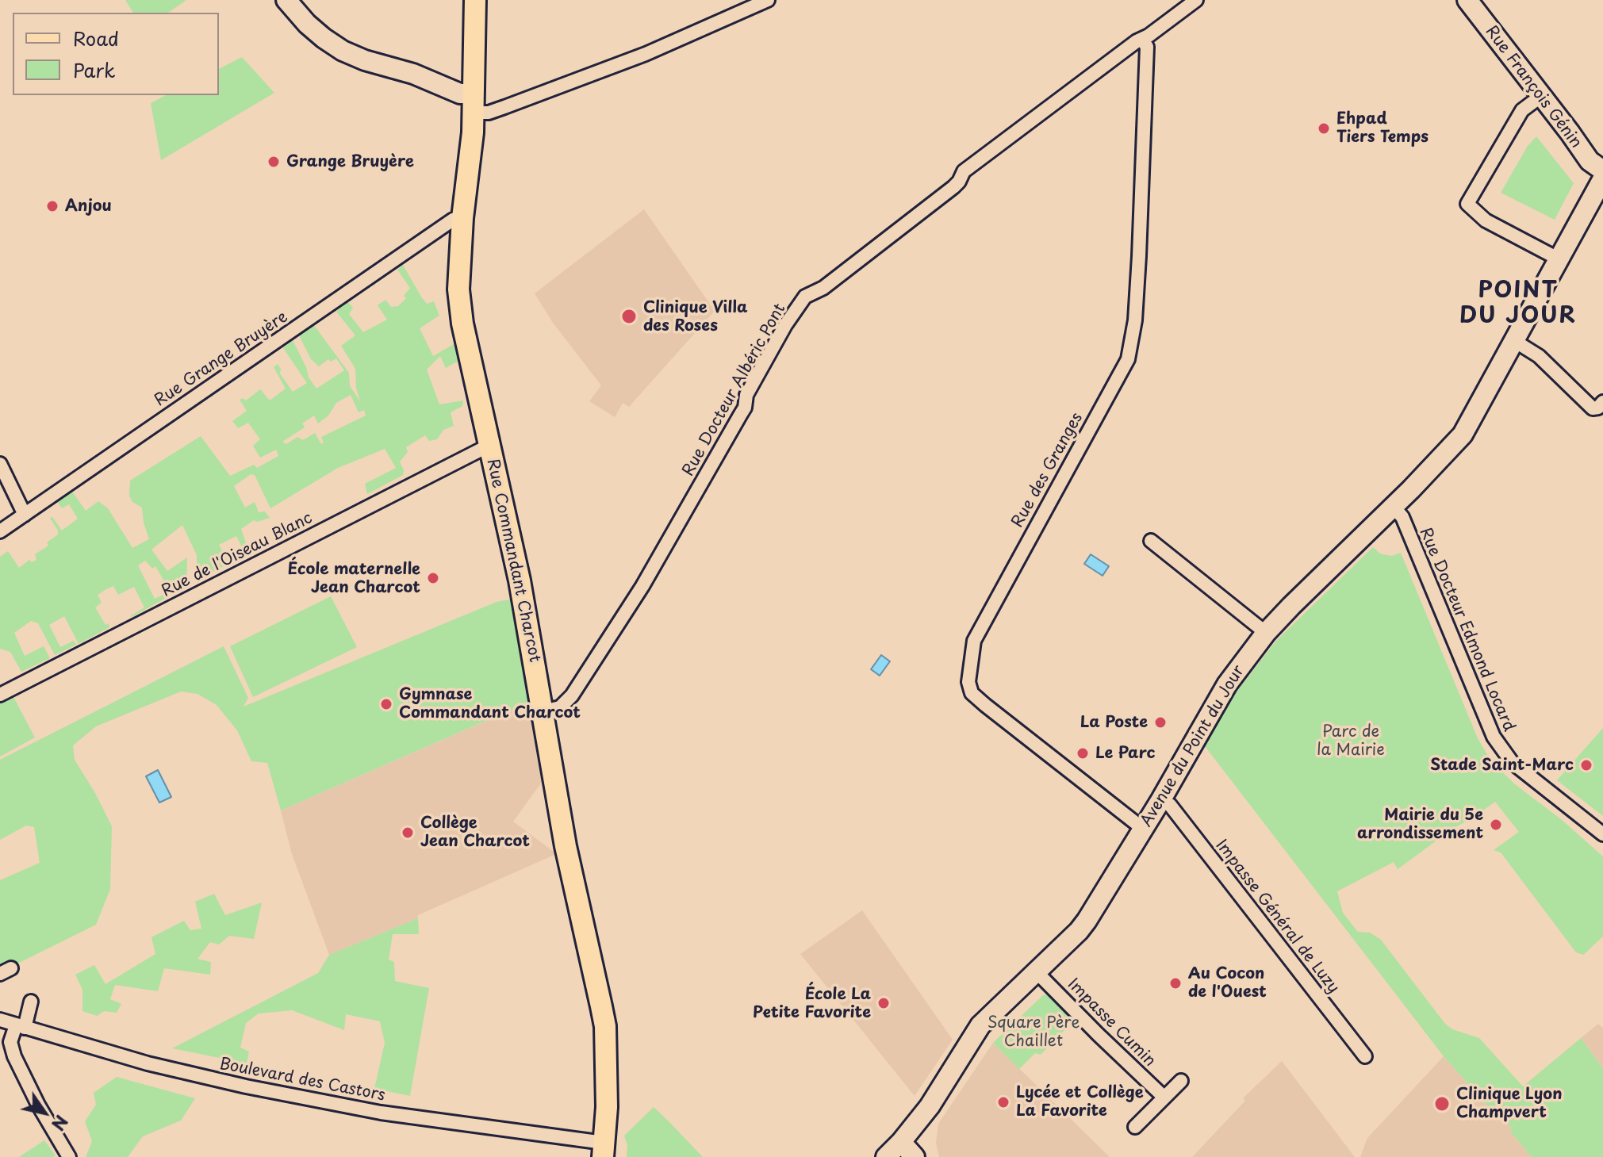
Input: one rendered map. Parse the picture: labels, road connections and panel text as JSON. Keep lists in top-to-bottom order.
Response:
{
  "streets": {
    "main road": ["Rue François Génin", "Rue Commandant Charcot", "Avenue du Point du Jour"],
    "street": [
      "Rue Grange Bruyère",
      "Rue Docteur Albéric Pont",
      "Rue des Granges",
      "Rue de l'Oiseau Blanc",
      "Rue Docteur Edmond Locard",
      "Impasse Général de Luzy",
      "Impasse Cumin",
      "Boulevard des Castors"
    ]
  },
  "crossings": [
    ["Rue Grange Bruyère", "Rue Commandant Charcot"],
    ["Rue Docteur Albéric Pont", "Rue des Granges"],
    ["Rue Docteur Albéric Pont", "Rue Commandant Charcot"],
    ["Rue des Granges", "Avenue du Point du Jour"],
    ["Rue de l'Oiseau Blanc", "Rue Commandant Charcot"],
    ["Rue Commandant Charcot", "Boulevard des Castors"],
    ["Rue Docteur Edmond Locard", "Avenue du Point du Jour"],
    ["Avenue du Point du Jour", "Impasse Général de Luzy"],
    ["Avenue du Point du Jour", "Impasse Cumin"]
  ],
  "districts": ["POINT DU JOUR"],
  "parks": ["Parc de la Mairie", "Square Père Chaillet"],
  "places": [
    "Ehpad Tiers Temps",
    "Grange Bruyère",
    "Anjou",
    "Clinique Villa des Roses",
    "École maternelle Jean Charcot",
    "Gymnase Commandant Charcot",
    "La Poste",
    "Le Parc",
    "Stade Saint-Marc",
    "Mairie du 5e arrondissement",
    "Collège Jean Charcot",
    "Au Cocon de l'Ouest",
    "École La Petite Favorite",
    "Lycée et Collège La Favorite",
    "Clinique Lyon Champvert"
  ],
  "legend": ["Road", "Park"],
  "north": "bottom right"
}
